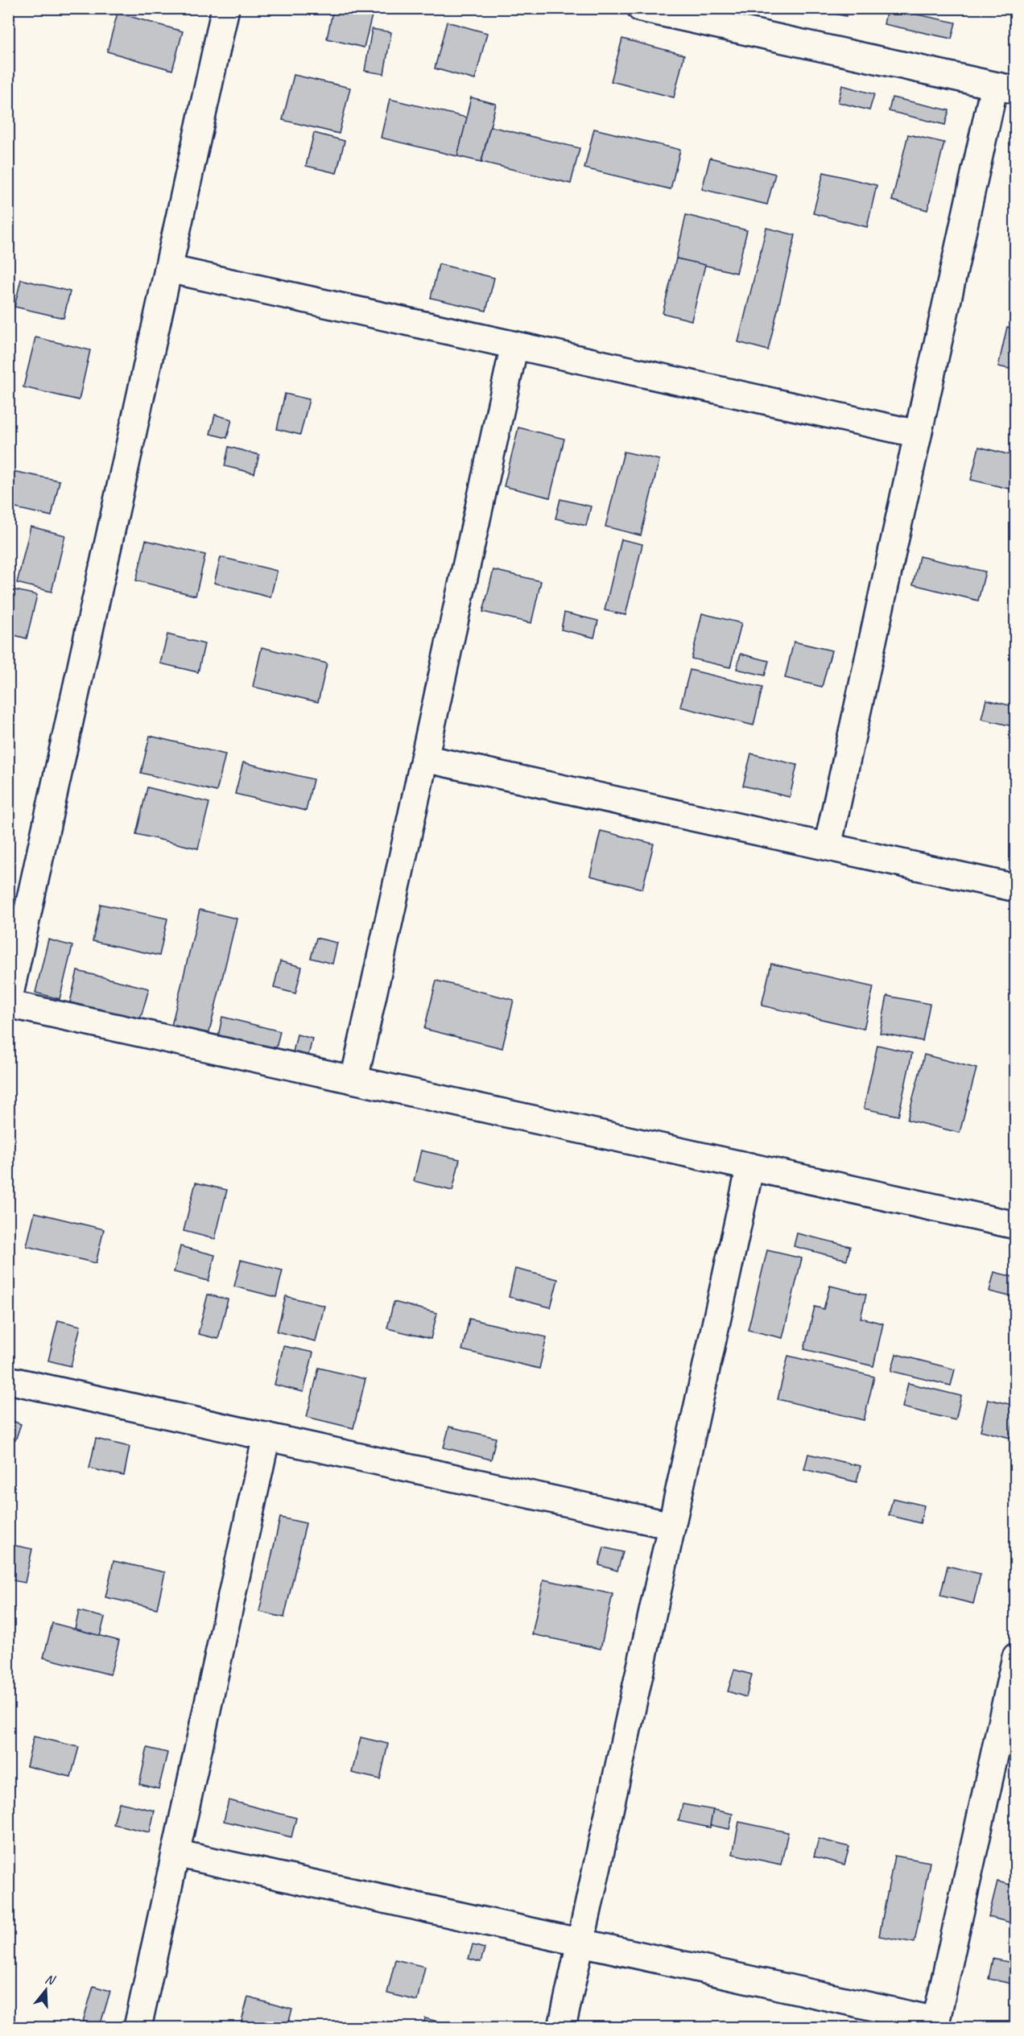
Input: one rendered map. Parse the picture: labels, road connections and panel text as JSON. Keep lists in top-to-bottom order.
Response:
{
  "north": "top"
}
